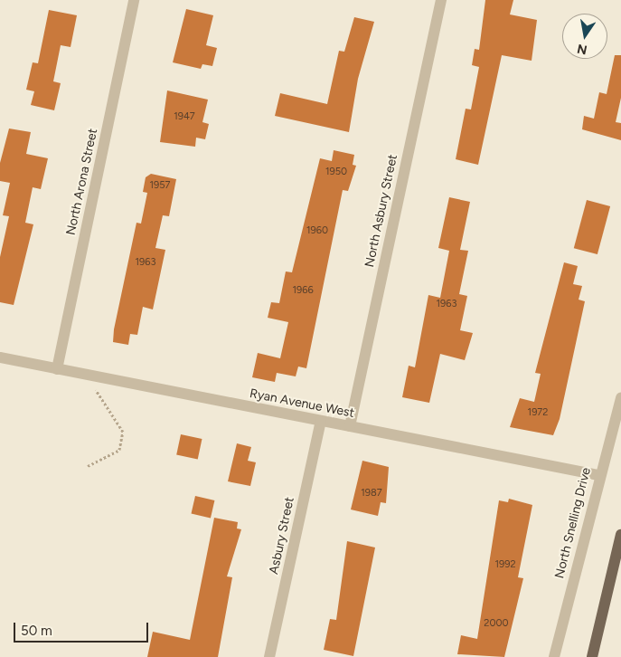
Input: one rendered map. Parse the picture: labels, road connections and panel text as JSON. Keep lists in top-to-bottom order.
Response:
{
  "streets": {
    "street": [
      "North Arona Street",
      "North Asbury Street",
      "Ryan Avenue West",
      "North Snelling Drive",
      "Asbury Street"
    ]
  },
  "crossings": [
    ["North Arona Street", "Ryan Avenue West"],
    ["North Asbury Street", "Ryan Avenue West"],
    ["Ryan Avenue West", "North Snelling Drive"],
    ["Ryan Avenue West", "Asbury Street"]
  ],
  "house_numbers": [
    "1947",
    "1950",
    "1957",
    "1960",
    "1963",
    "1966",
    "1963",
    "1972",
    "1987",
    "1992",
    "2000"
  ],
  "scale_bar": "50 m",
  "north": "bottom"
}
